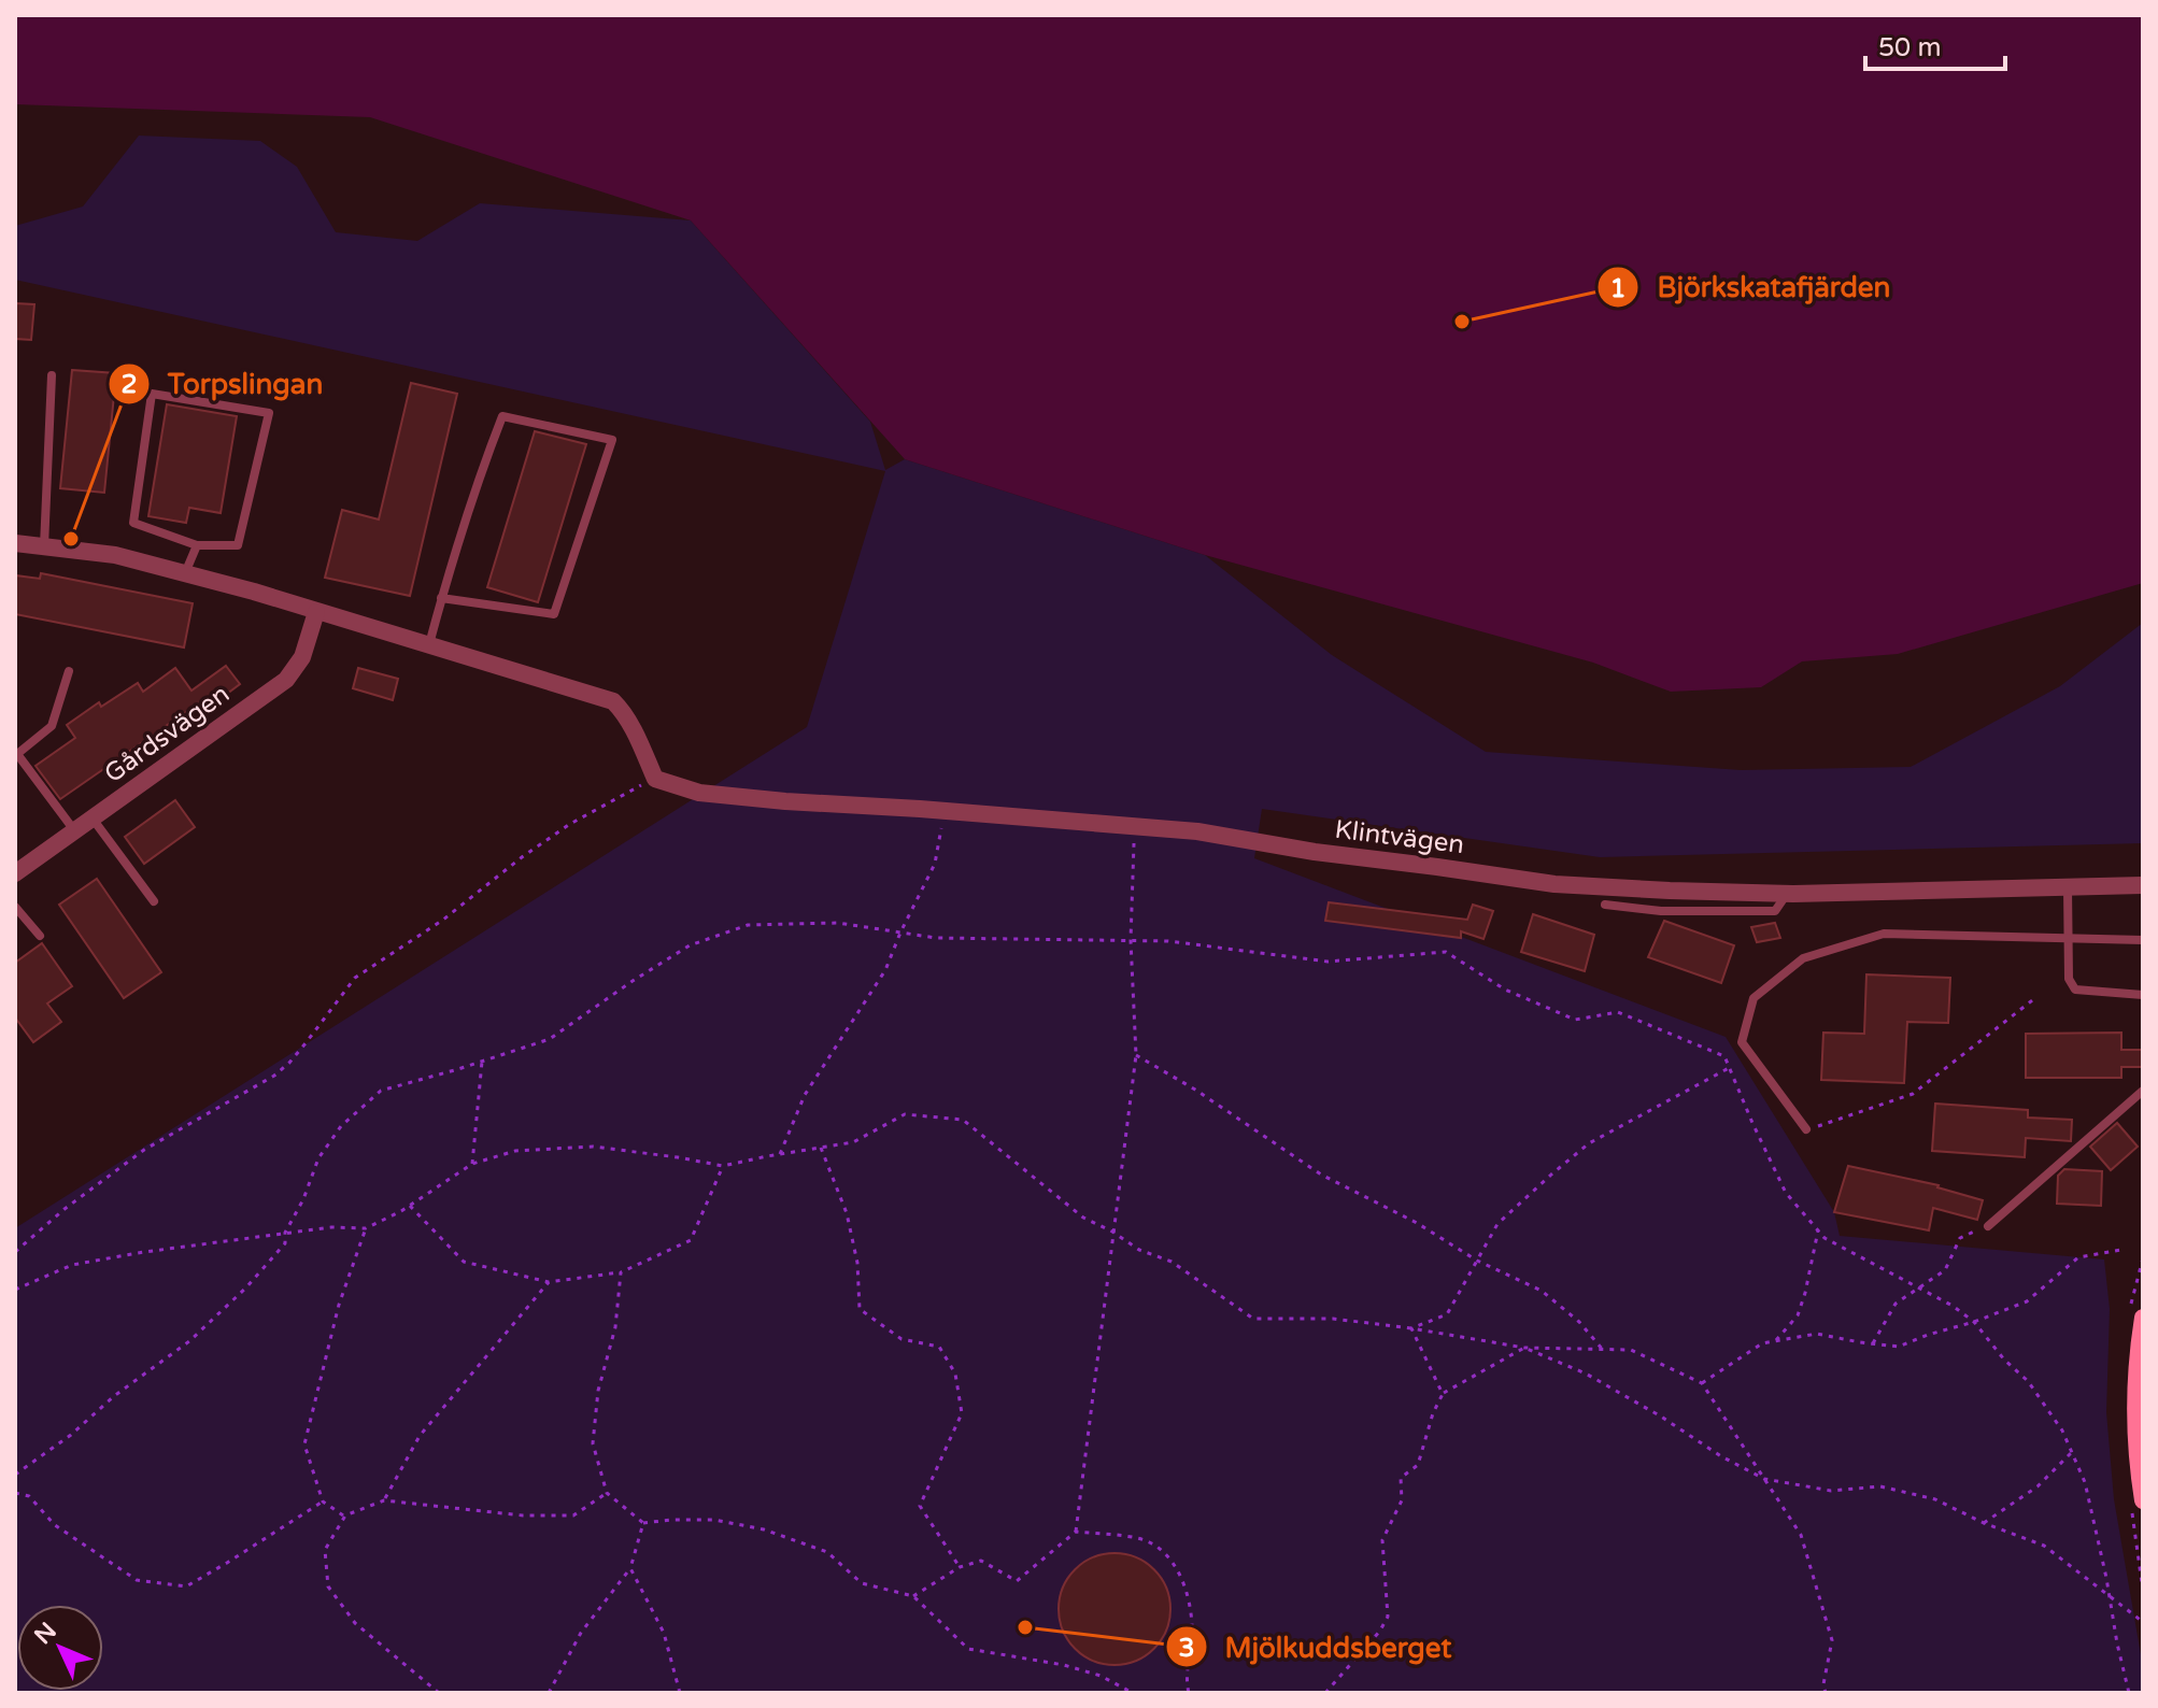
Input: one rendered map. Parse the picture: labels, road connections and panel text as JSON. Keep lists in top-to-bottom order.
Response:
{
  "streets": {
    "street": ["Gårdsvägen", "Klintvägen"]
  },
  "places": ["Björkskatafjärden", "Torpslingan", "Mjölkuddsberget"],
  "scale_bar": "50 m",
  "north": "top left"
}
